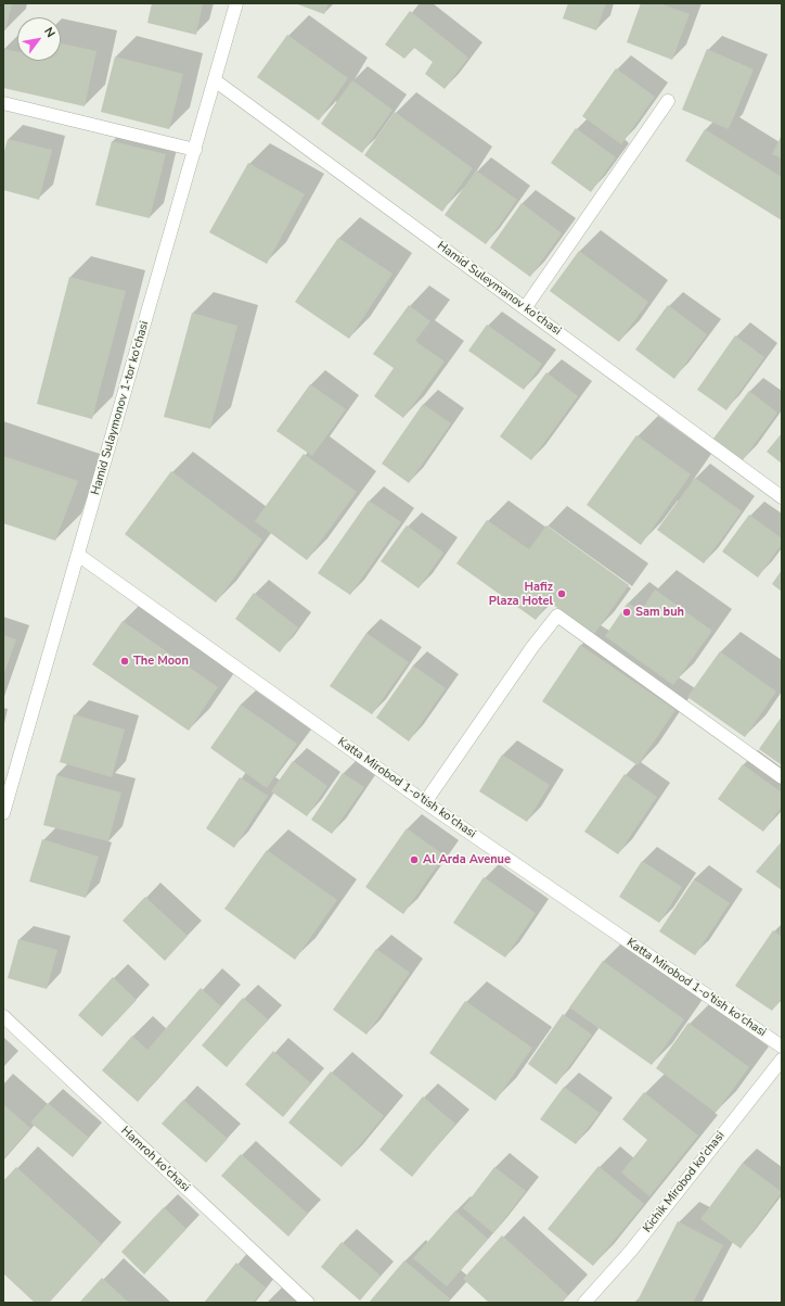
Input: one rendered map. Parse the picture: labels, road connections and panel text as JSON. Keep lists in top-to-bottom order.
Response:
{
  "streets": {
    "street": [
      "Hamid Suleymanov ko'chasi",
      "Hamid Sulaymonov 1-tor ko'chasi",
      "Katta Mirobod 1-o'tish ko'chasi",
      "Hamroh ko'chasi",
      "Kichik Mirobod ko'chasi"
    ]
  },
  "crossings": [
    ["Hamid Suleymanov ko'chasi", "Hamid Sulaymonov 1-tor ko'chasi"],
    ["Hamid Sulaymonov 1-tor ko'chasi", "Katta Mirobod 1-o'tish ko'chasi"]
  ],
  "places": [
    "Hafiz Plaza Hotel",
    "Sam buh",
    "The Moon",
    "Al Arda Avenue"
  ],
  "north": "top right"
}
